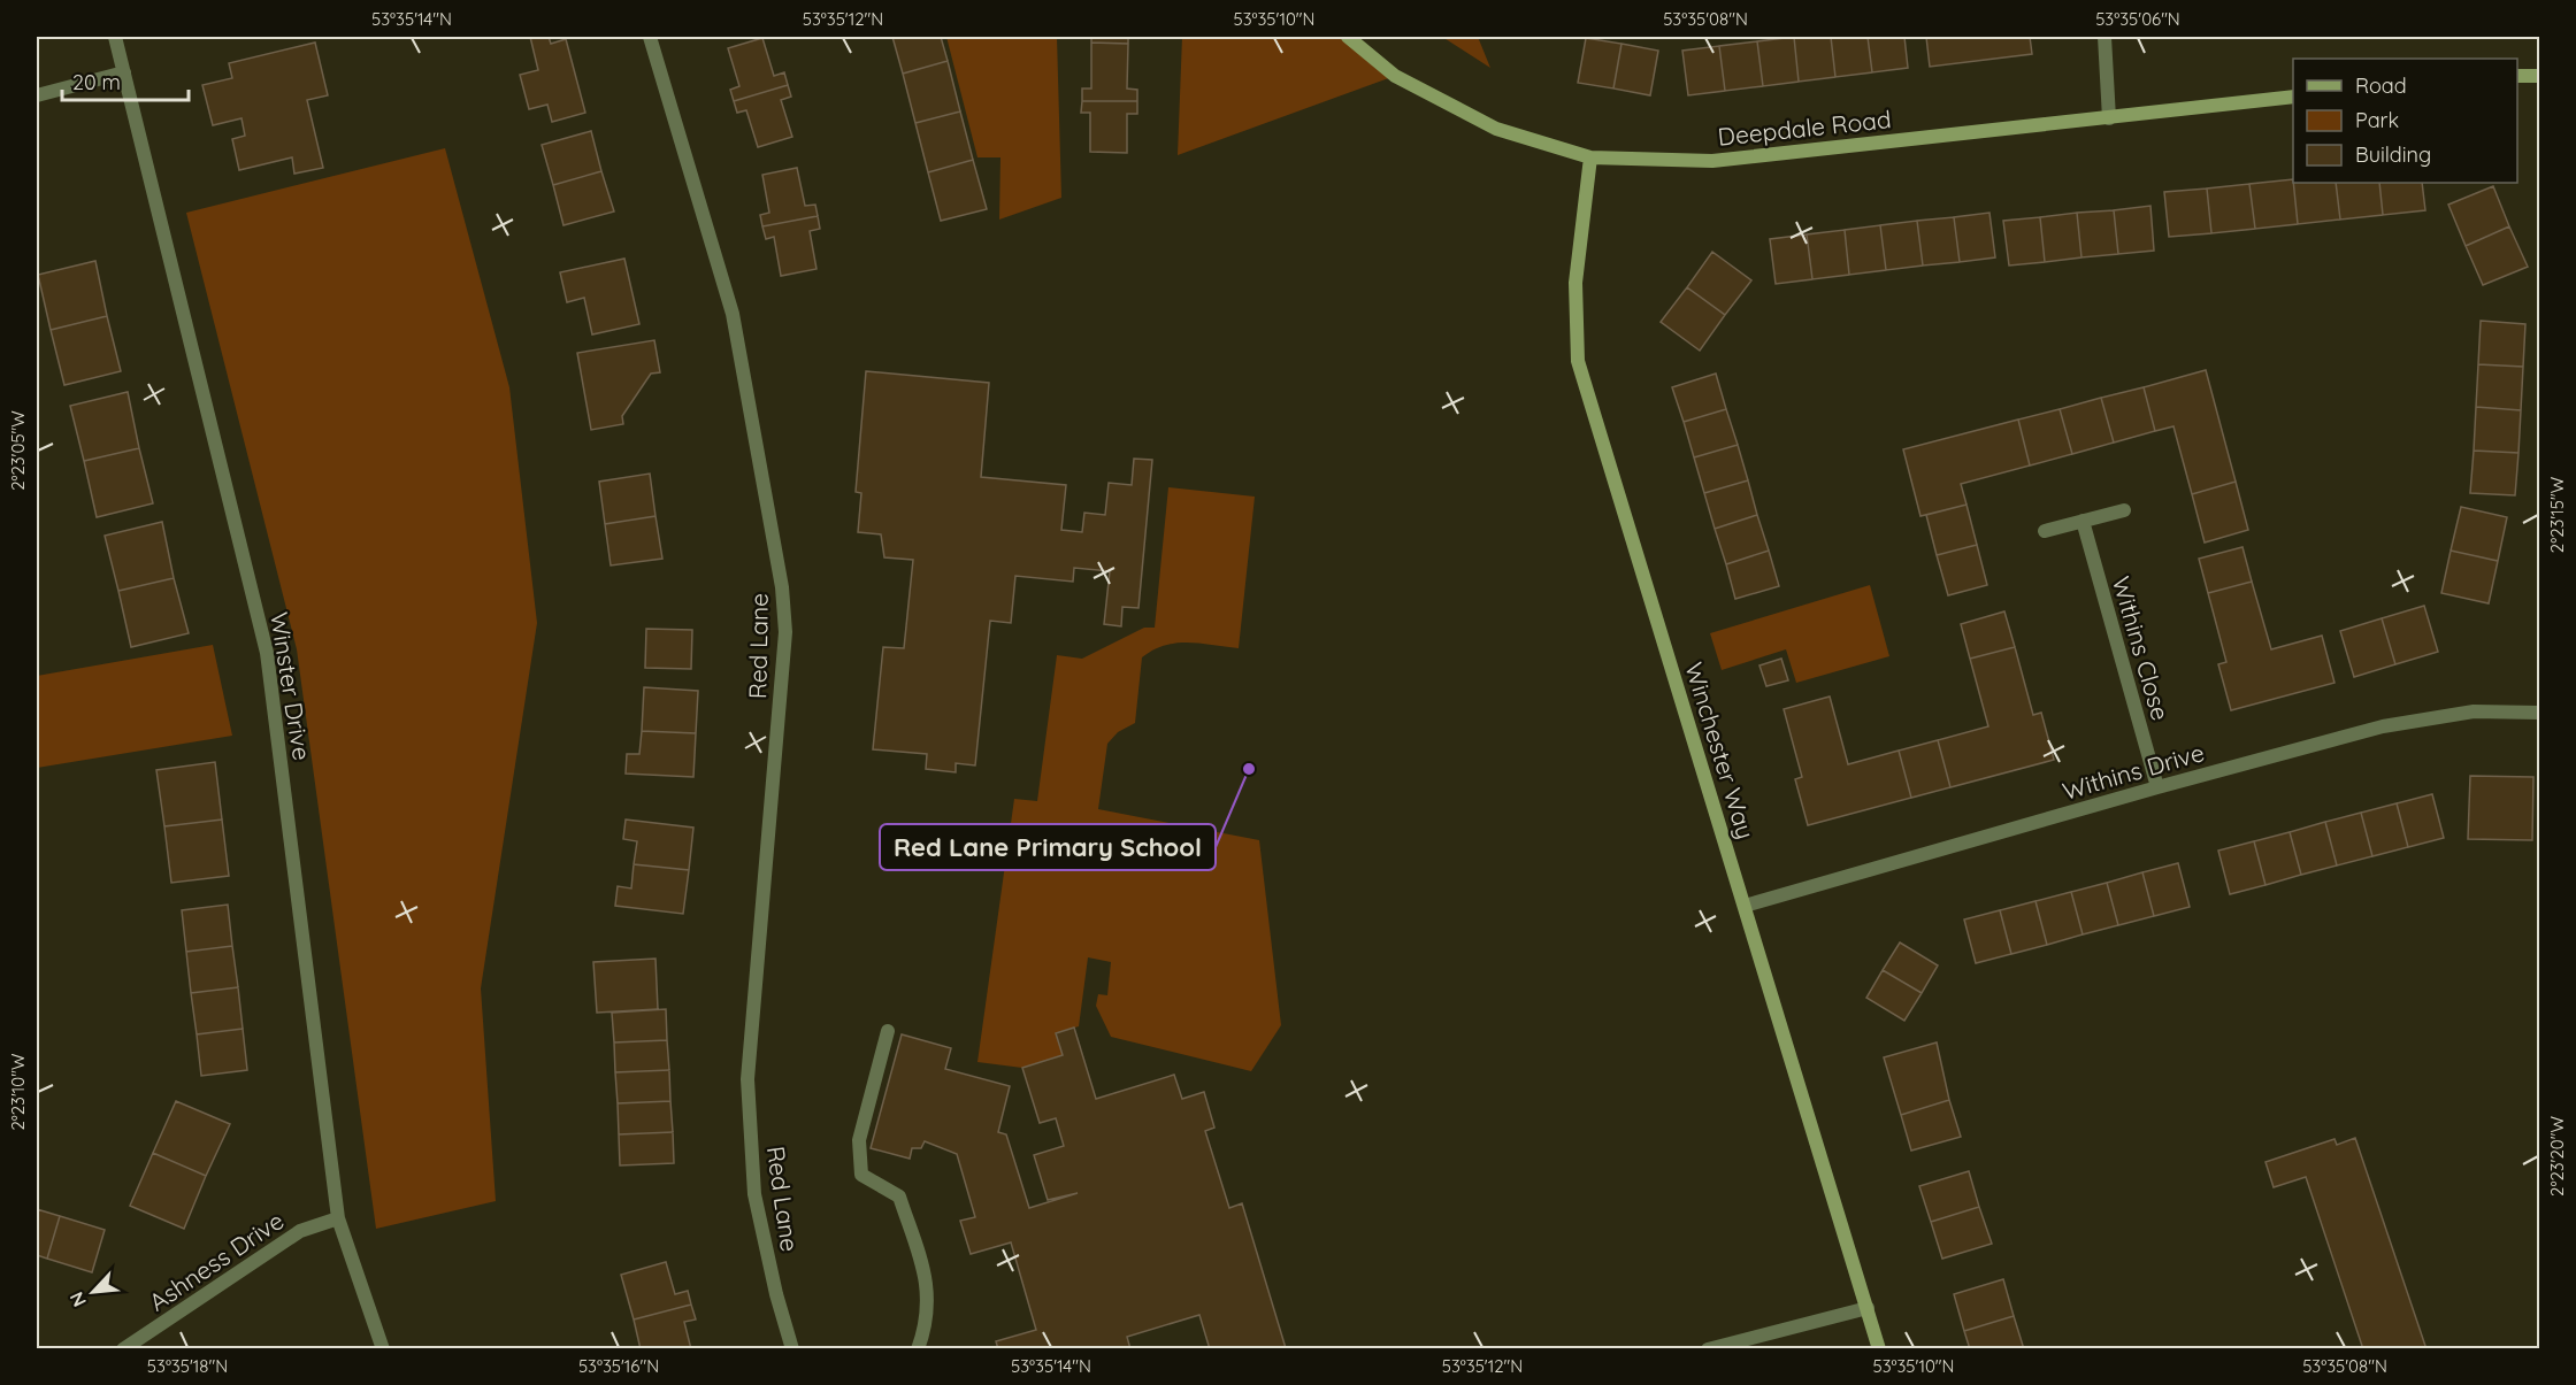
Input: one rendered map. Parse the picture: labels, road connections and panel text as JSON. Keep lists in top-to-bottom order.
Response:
{
  "streets": {
    "street": [
      "Deepdale Road",
      "Red Lane",
      "Withins Close",
      "Winster Drive",
      "Winchester Way",
      "Withins Drive",
      "Ashness Drive"
    ]
  },
  "crossings": [
    ["Deepdale Road", "Winchester Way"],
    ["Withins Close", "Withins Drive"],
    ["Winster Drive", "Ashness Drive"],
    ["Winchester Way", "Withins Drive"]
  ],
  "places": ["Red Lane Primary School"],
  "legend": ["Road", "Park", "Building"],
  "scale_bar": "20 m",
  "north": "bottom left",
  "coordinates": [
    "53°35'14\"N",
    "53°35'12\"N",
    "53°35'10\"N",
    "53°35'08\"N",
    "53°35'06\"N",
    "2°23'05\"W",
    "2°23'15\"W",
    "2°23'10\"W",
    "2°23'20\"W",
    "53°35'18\"N",
    "53°35'16\"N"
  ]
}
